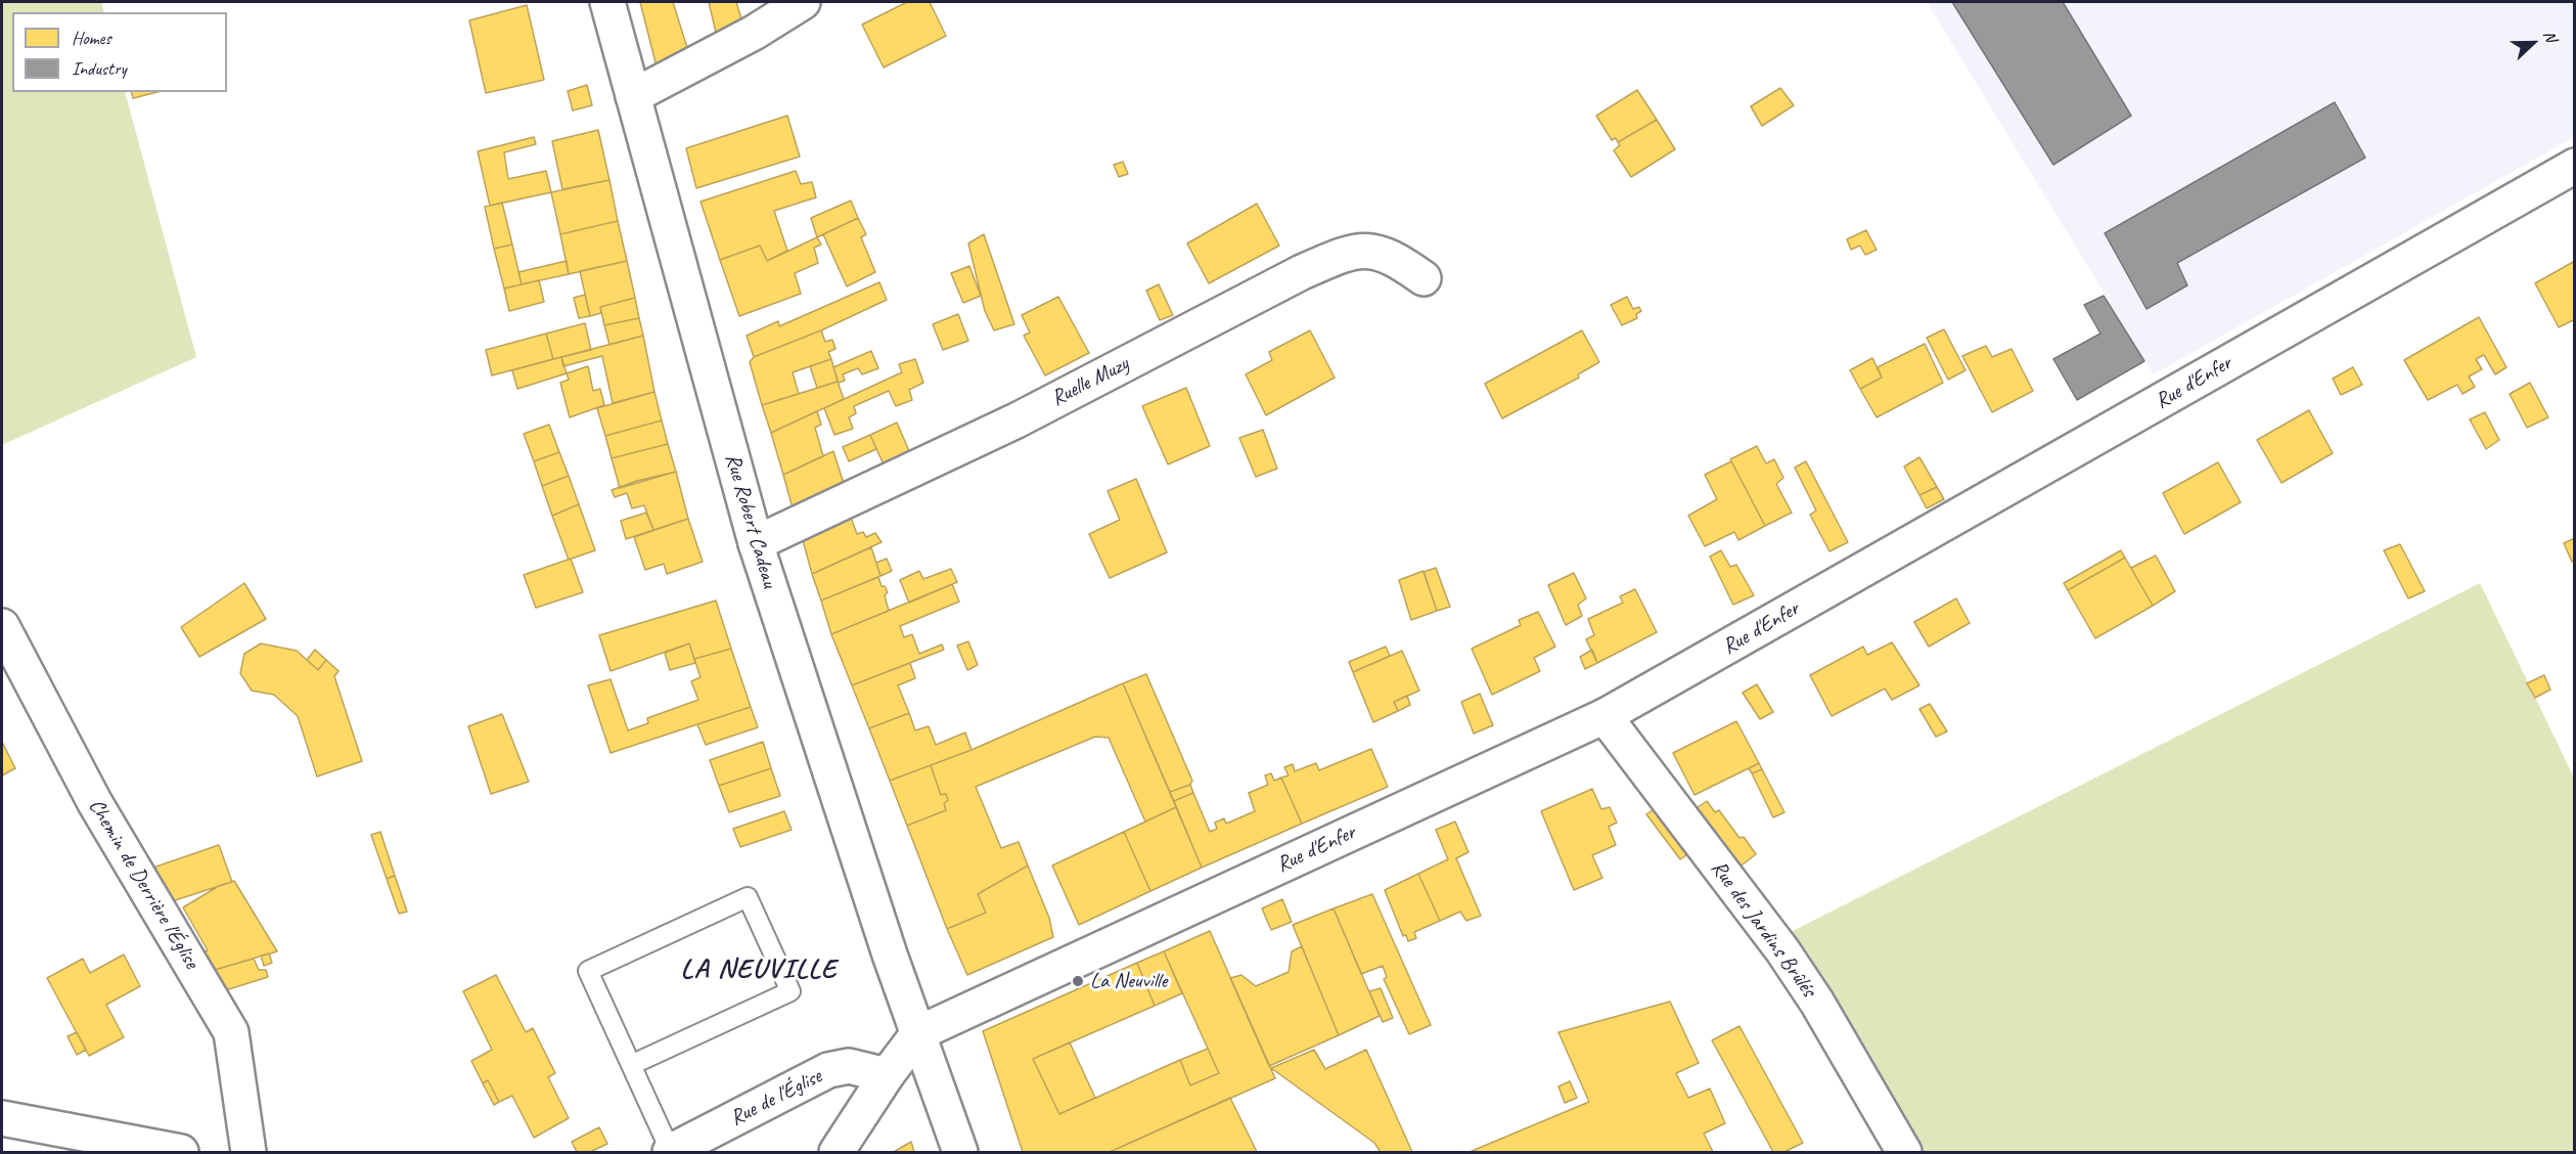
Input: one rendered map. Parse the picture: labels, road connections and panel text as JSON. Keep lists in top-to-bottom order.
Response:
{
  "streets": {
    "street": [
      "Ruelle Muzy",
      "Rue d'Enfer",
      "Rue Robert Cadeau",
      "Chemin de Derrière l'Église",
      "Rue des Jardins Brûlés",
      "Rue de l'Église"
    ]
  },
  "crossings": [
    ["Ruelle Muzy", "Rue Robert Cadeau"],
    ["Rue d'Enfer", "Rue Robert Cadeau"],
    ["Rue d'Enfer", "Rue des Jardins Brûlés"]
  ],
  "districts": ["LA NEUVILLE"],
  "places": ["La Neuville"],
  "legend": ["Homes", "Industry"],
  "north": "right"
}
